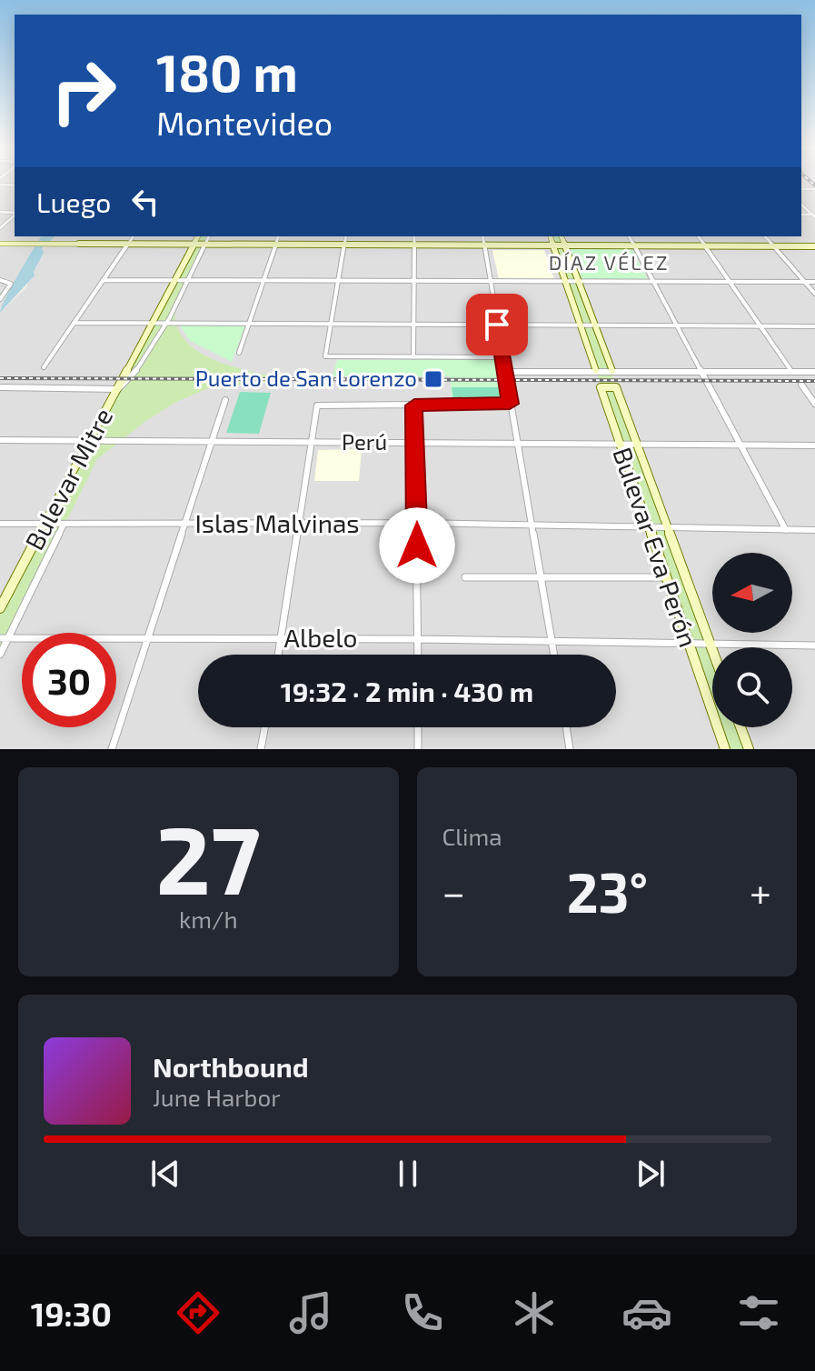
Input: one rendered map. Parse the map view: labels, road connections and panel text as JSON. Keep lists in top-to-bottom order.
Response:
{
  "streets": {
    "street": [
      "Perú",
      "Bulevar Mitre",
      "Islas Malvinas",
      "Bulevar Eva Perón",
      "Albelo"
    ]
  },
  "crossings": [
    ["Perú", "Bulevar Mitre"],
    ["Perú", "Bulevar Eva Perón"],
    ["Bulevar Mitre", "Islas Malvinas"],
    ["Bulevar Mitre", "Albelo"],
    ["Islas Malvinas", "Bulevar Eva Perón"],
    ["Bulevar Eva Perón", "Albelo"]
  ],
  "districts": ["DÍAZ VÉLEZ"],
  "places": {
    "transit": ["Puerto de San Lorenzo"]
  },
  "north": "left",
  "page": {
    "turn": ["180 m", "Montevideo"],
    "then": "Luego",
    "limit": "30",
    "trip": "19:32 · 2 min · 430 m",
    "tile": [
      ["27", "km/h"],
      "Clima"
    ],
    "heat": ["−", "23°", "+"],
    "song": ["Northbound", "June Harbor"],
    "tabs": "19:30"
  }
}
